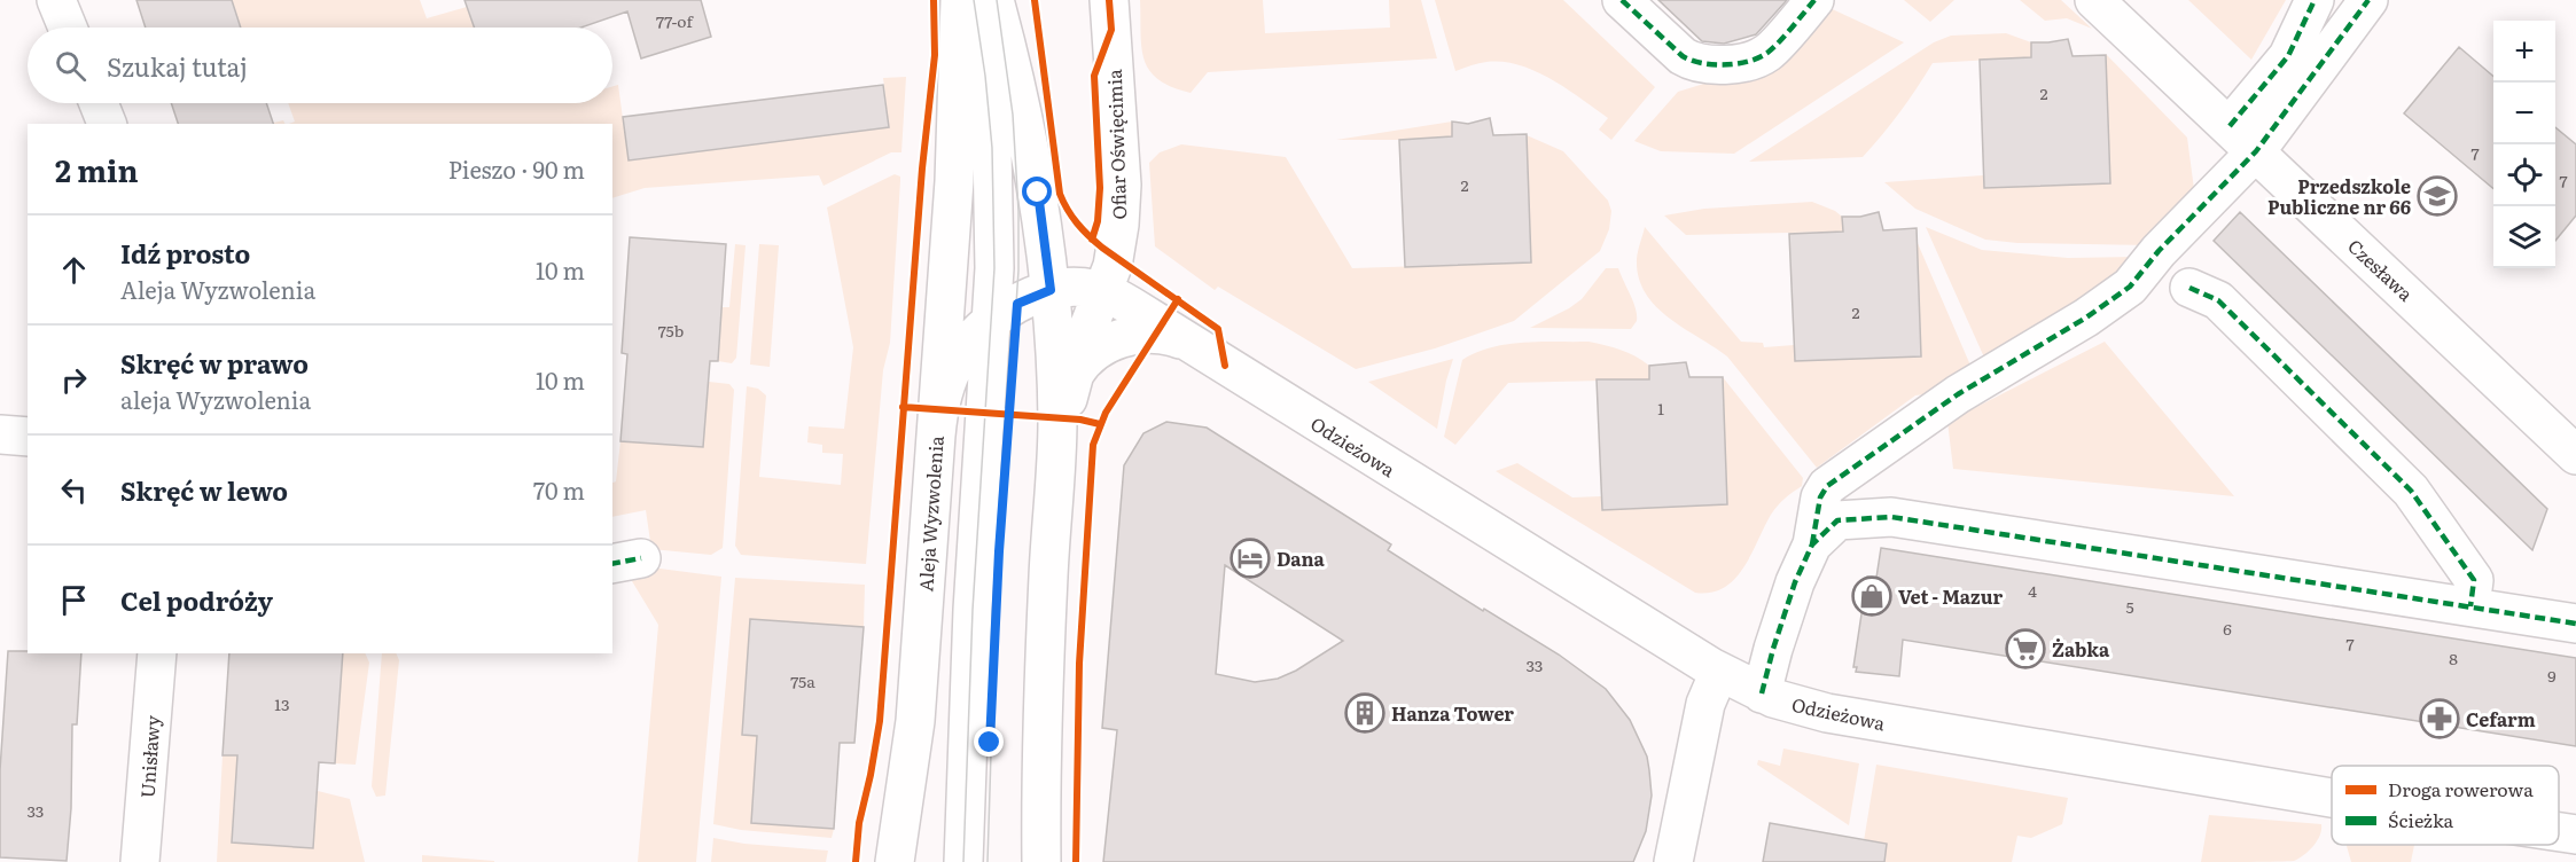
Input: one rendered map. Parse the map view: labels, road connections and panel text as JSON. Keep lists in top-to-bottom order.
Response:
{
  "streets": {
    "street": [
      "Ofiar Oświęcimia",
      "Czesława",
      "Odzieżowa",
      "Aleja Wyzwolenia",
      "Unisławy"
    ]
  },
  "crossings": [
    ["Ofiar Oświęcimia", "Odzieżowa"],
    ["Odzieżowa", "Aleja Wyzwolenia"]
  ],
  "places": {
    "school or university": ["Przedszkole Publiczne nr 66"],
    "hotel": ["Dana"],
    "shop": ["Vet - Mazur"],
    "supermarket": ["Żabka"],
    "building": ["Hanza Tower"],
    "pharmacy": ["Cefarm"]
  },
  "house_numbers": [
    "77-of",
    "2",
    "7",
    "7",
    "2",
    "2",
    "75b",
    "1",
    "4",
    "5",
    "6",
    "7",
    "8",
    "33",
    "9",
    "75a",
    "13",
    "33"
  ],
  "legend": ["Droga rowerowa", "Ścieżka"],
  "page": {
    "map_buttons": ["+", "−"],
    "search": "Szukaj tutaj",
    "heading": ["2 min", "Pieszo · 90 m"],
    "list": [
      ["Idź prosto", "Aleja Wyzwolenia", "10 m"],
      ["Skręć w prawo", "aleja Wyzwolenia", "10 m"],
      ["Skręć w lewo", "70 m"],
      "Cel podróży"
    ]
  }
}
